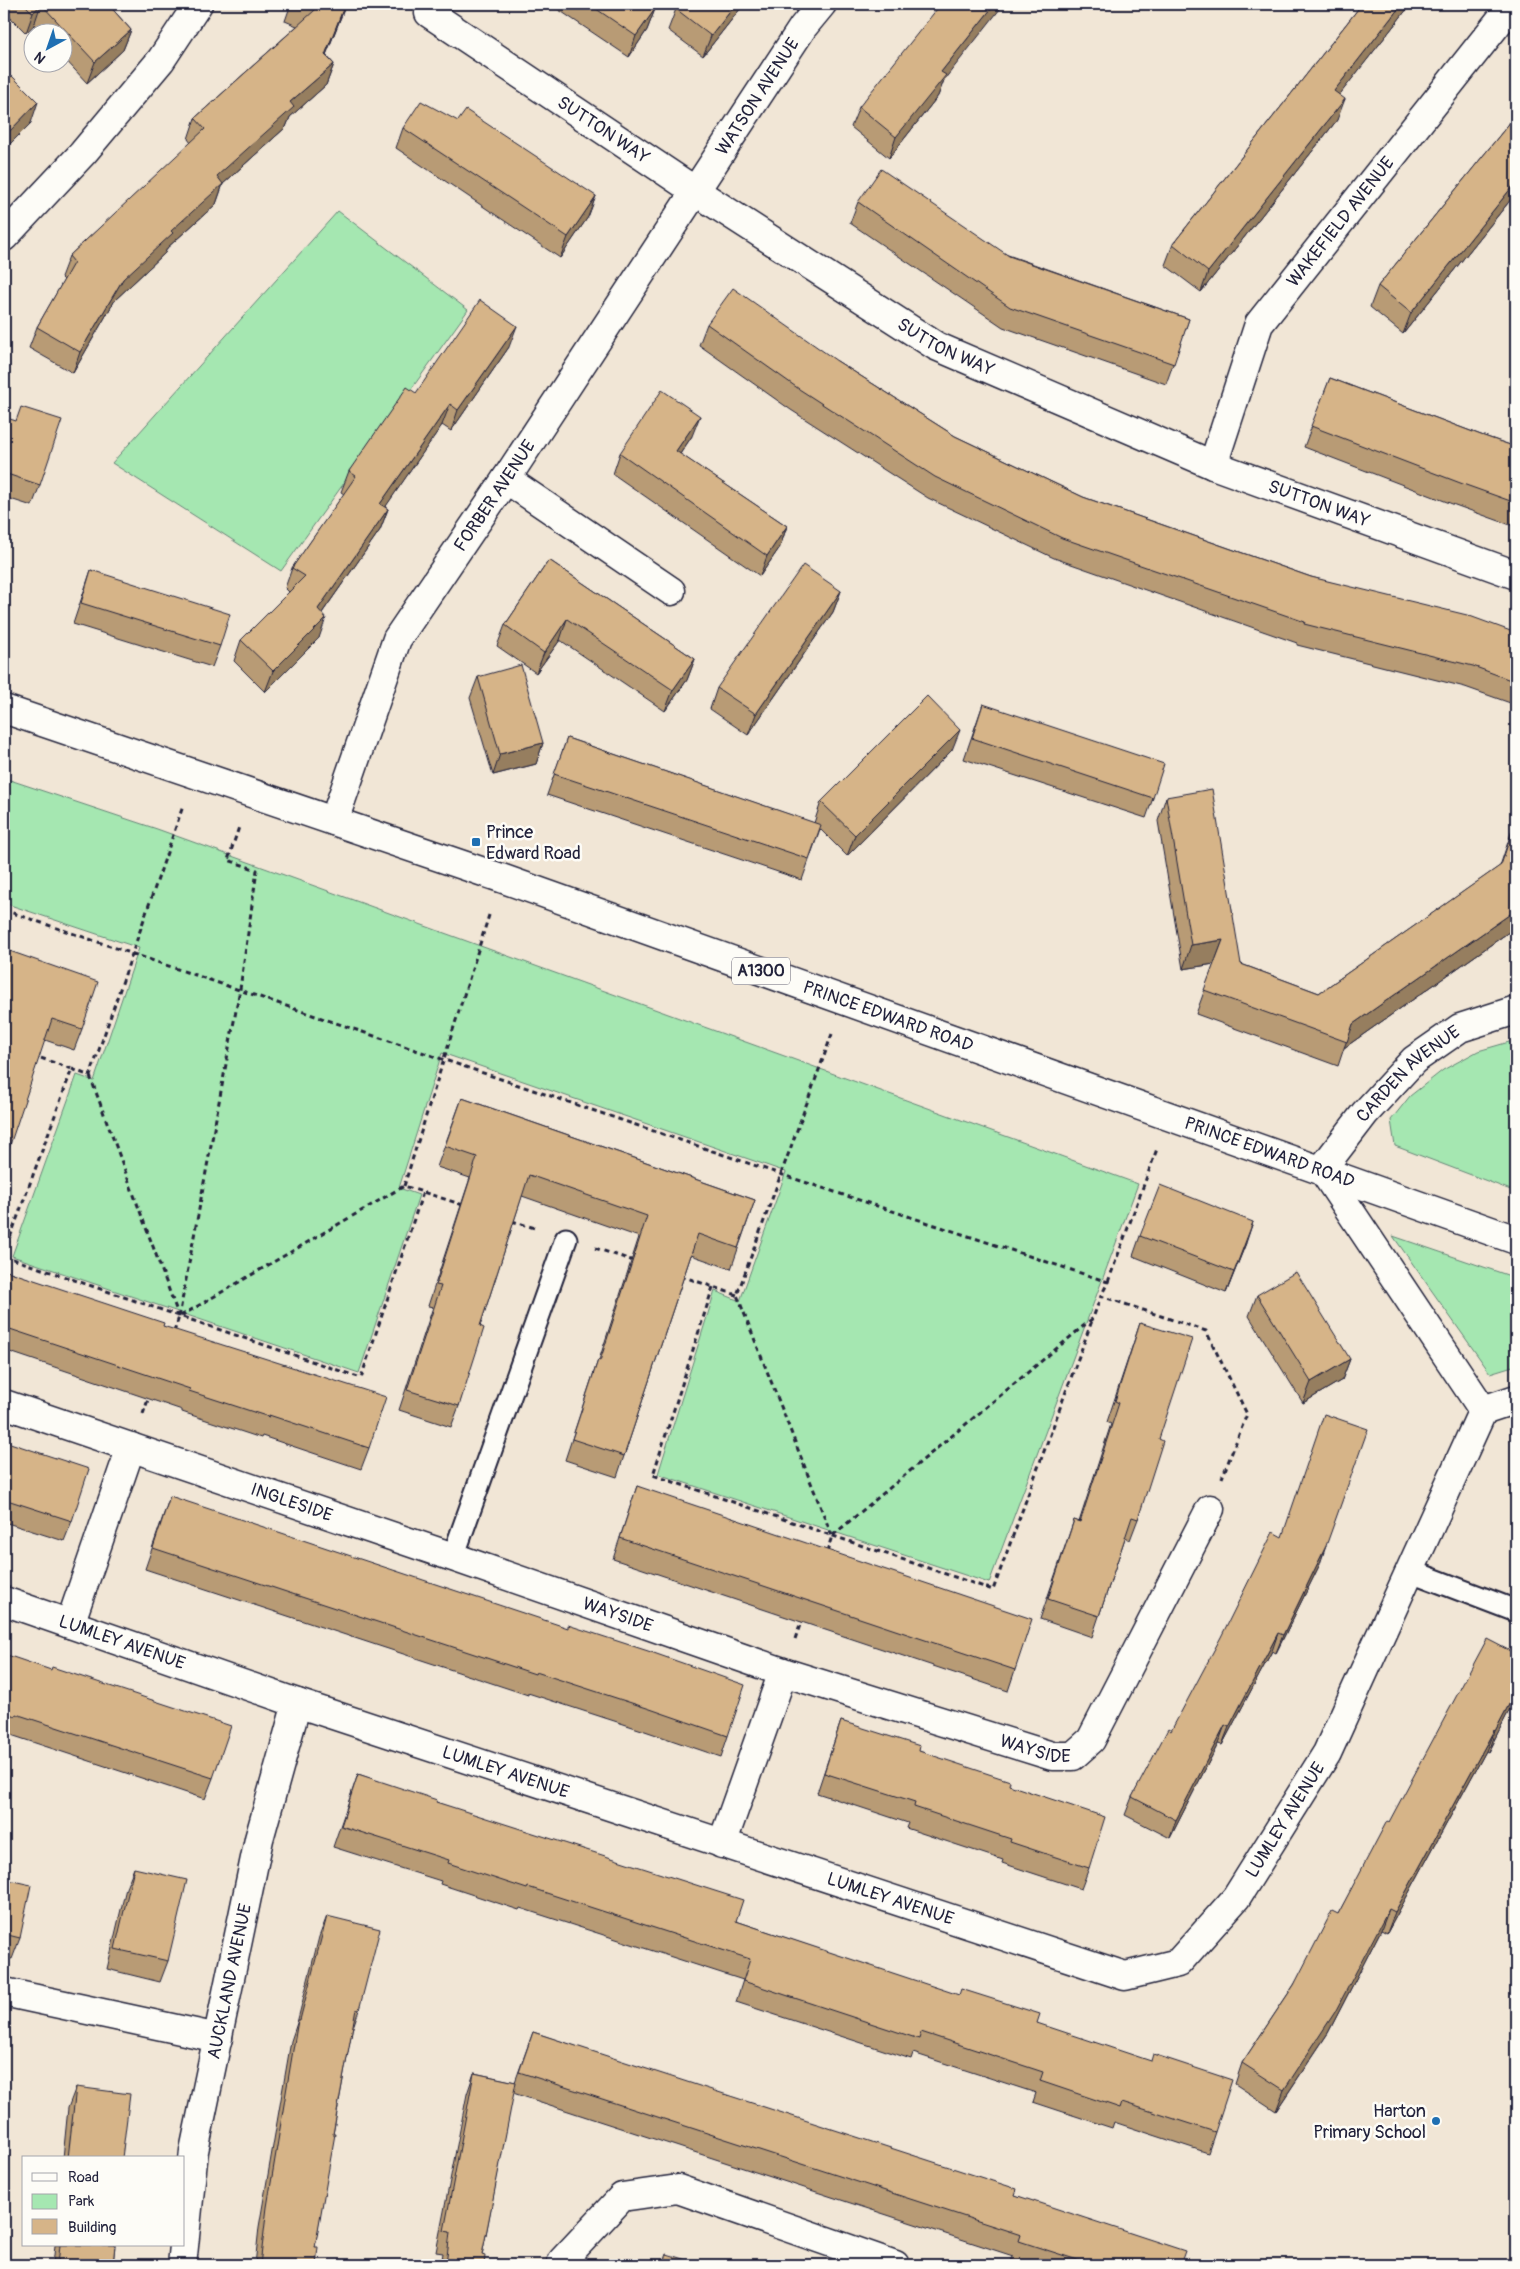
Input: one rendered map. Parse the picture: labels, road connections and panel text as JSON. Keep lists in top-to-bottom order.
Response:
{
  "streets": {
    "street": [
      "WATSON AVENUE",
      "SUTTON WAY",
      "WAKEFIELD AVENUE",
      "FORBER AVENUE",
      "A1300",
      "PRINCE EDWARD ROAD",
      "CARDEN AVENUE",
      "INGLESIDE",
      "WAYSIDE",
      "LUMLEY AVENUE",
      "AUCKLAND AVENUE"
    ]
  },
  "crossings": [
    ["WATSON AVENUE", "SUTTON WAY"],
    ["WATSON AVENUE", "FORBER AVENUE"],
    ["SUTTON WAY", "WAKEFIELD AVENUE"],
    ["SUTTON WAY", "FORBER AVENUE"],
    ["FORBER AVENUE", "PRINCE EDWARD ROAD"],
    ["PRINCE EDWARD ROAD", "CARDEN AVENUE"],
    ["INGLESIDE", "WAYSIDE"],
    ["LUMLEY AVENUE", "AUCKLAND AVENUE"]
  ],
  "places": {
    "transit": ["Prince Edward Road"],
    "other": ["Harton Primary School"]
  },
  "legend": ["Road", "Park", "Building"],
  "north": "bottom left"
}
